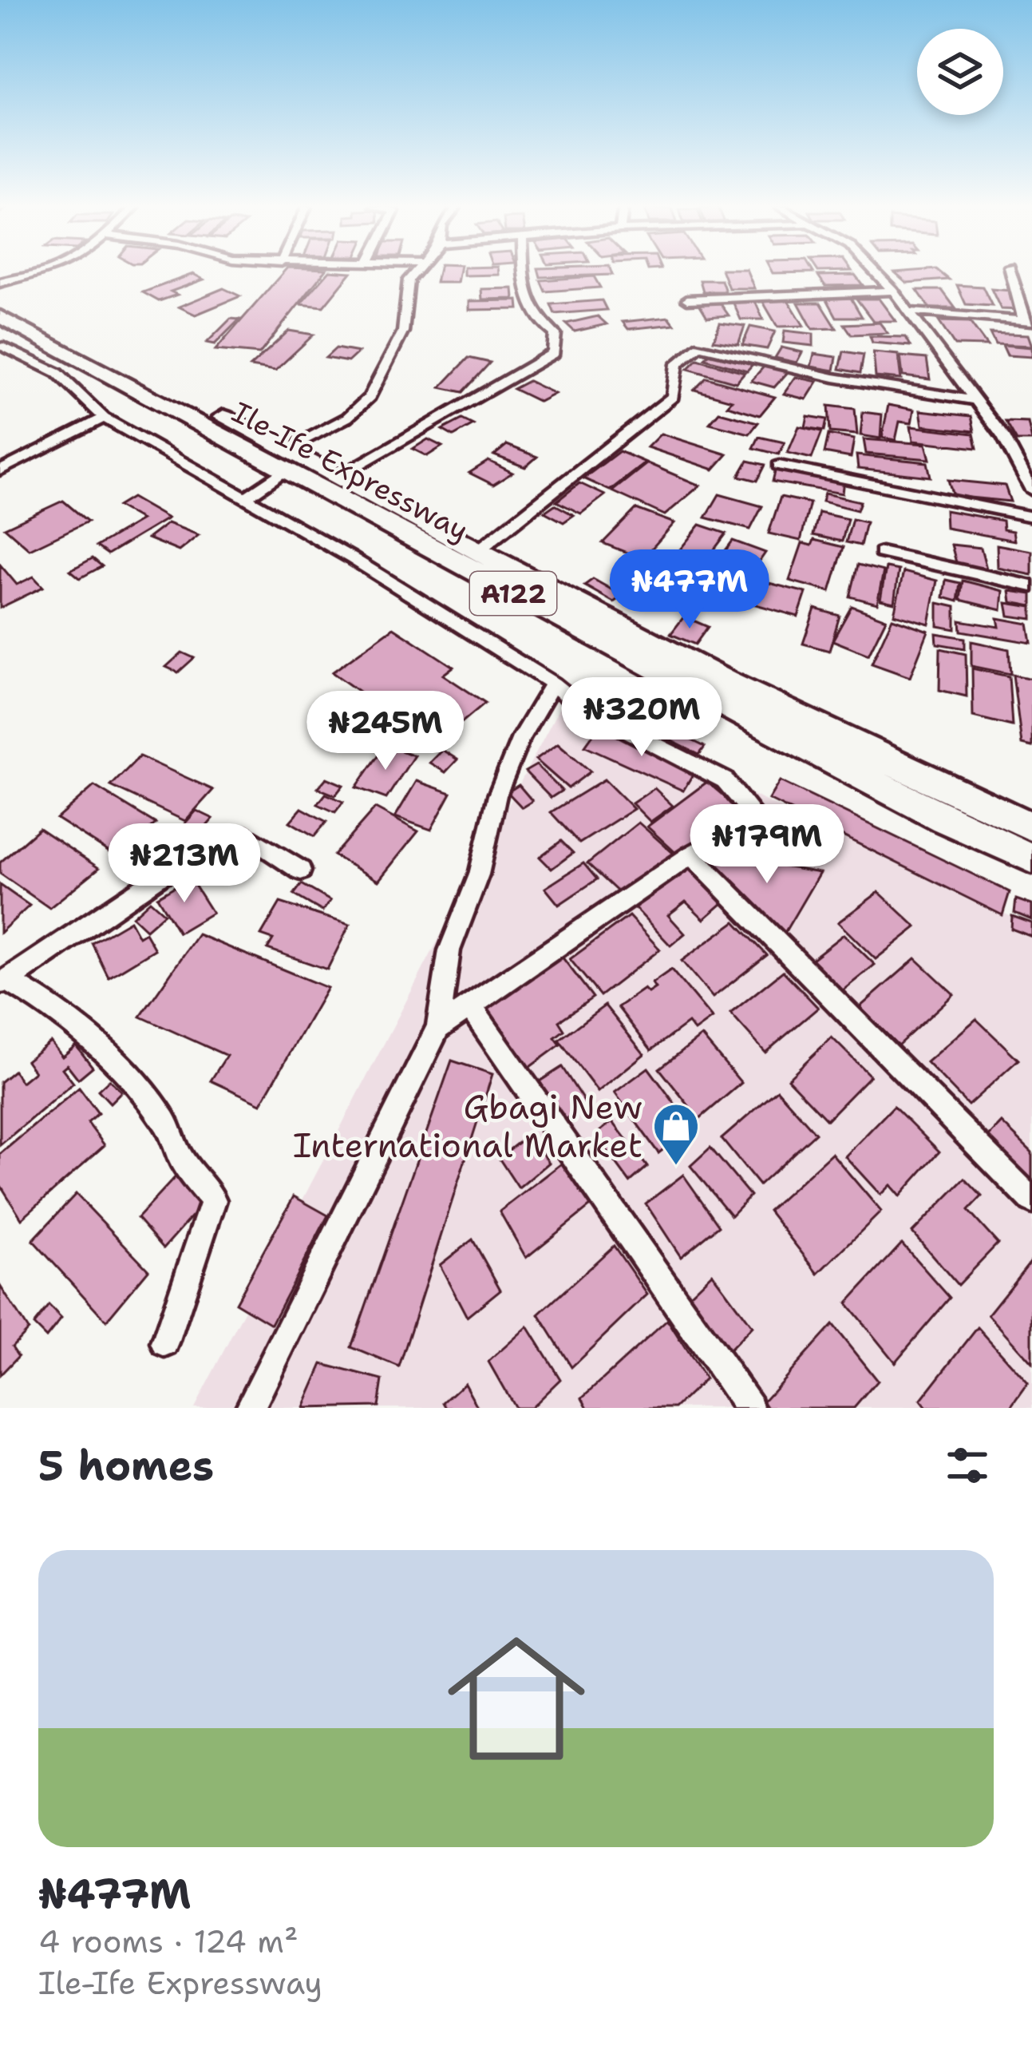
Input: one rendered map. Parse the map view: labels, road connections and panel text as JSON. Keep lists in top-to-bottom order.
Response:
{
  "streets": {
    "highway": ["Ile-Ife Expressway", "A122"]
  },
  "places": {
    "shop": ["Gbagi New International Market"]
  },
  "page": {
    "price": [
      "₦477M",
      "₦320M",
      "₦245M",
      "₦179M",
      "₦213M"
    ],
    "heading": "5 homes",
    "list": [
      {
        "name": "₦477M",
        "note": "4 rooms · 124 m² · Ile-Ife Expressway"
      }
    ]
  }
}
